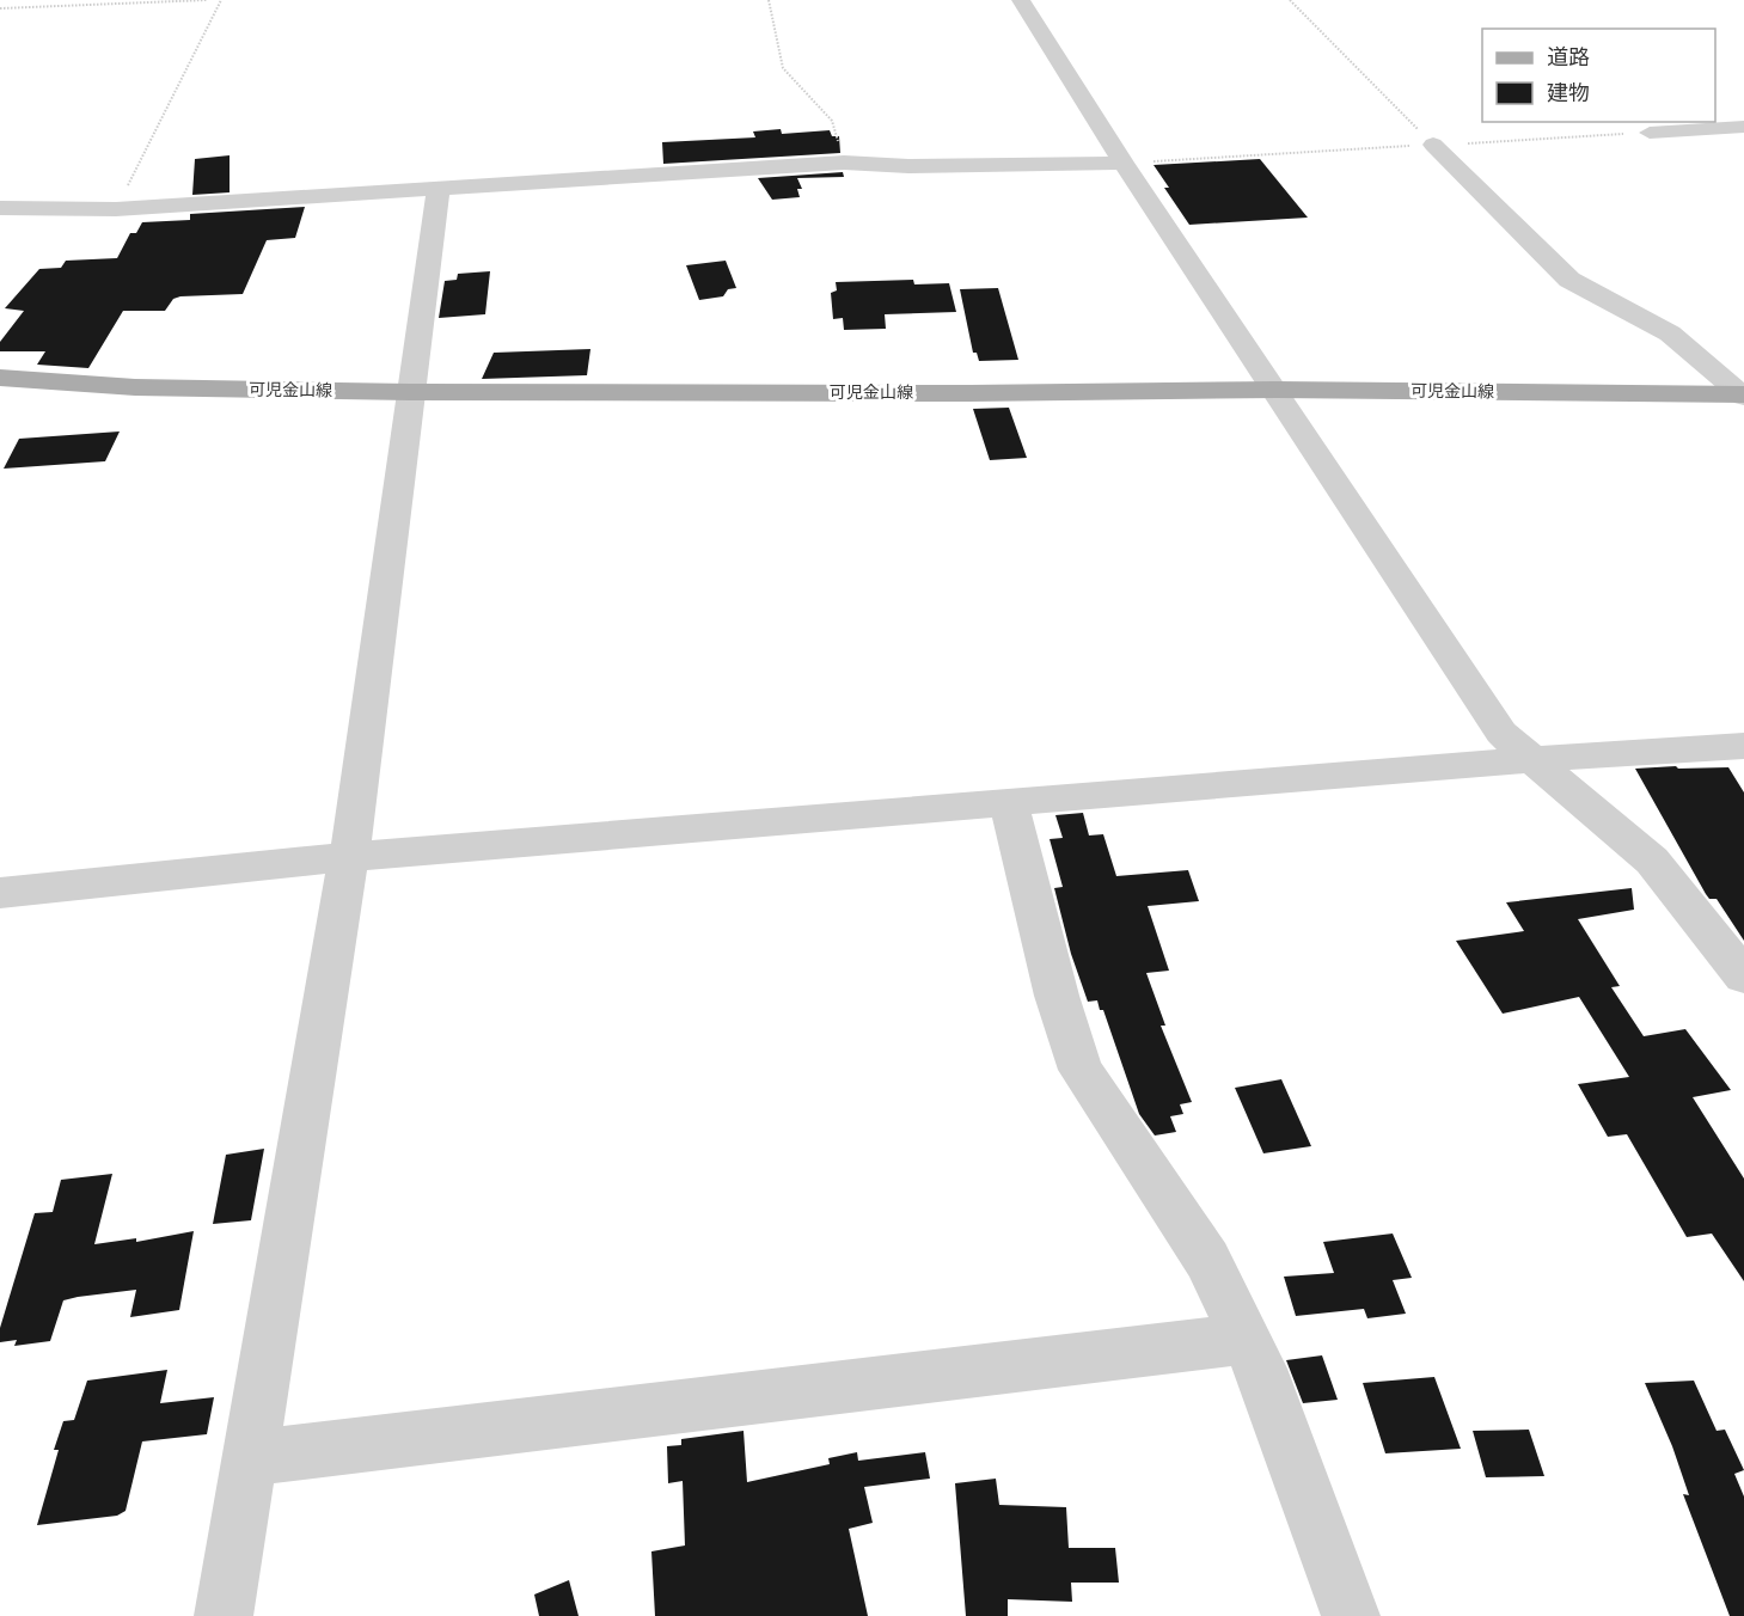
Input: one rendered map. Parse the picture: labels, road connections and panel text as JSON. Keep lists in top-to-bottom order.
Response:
{
  "streets": {
    "main road": ["可児金山線"]
  },
  "legend": ["道路", "建物"]
}
